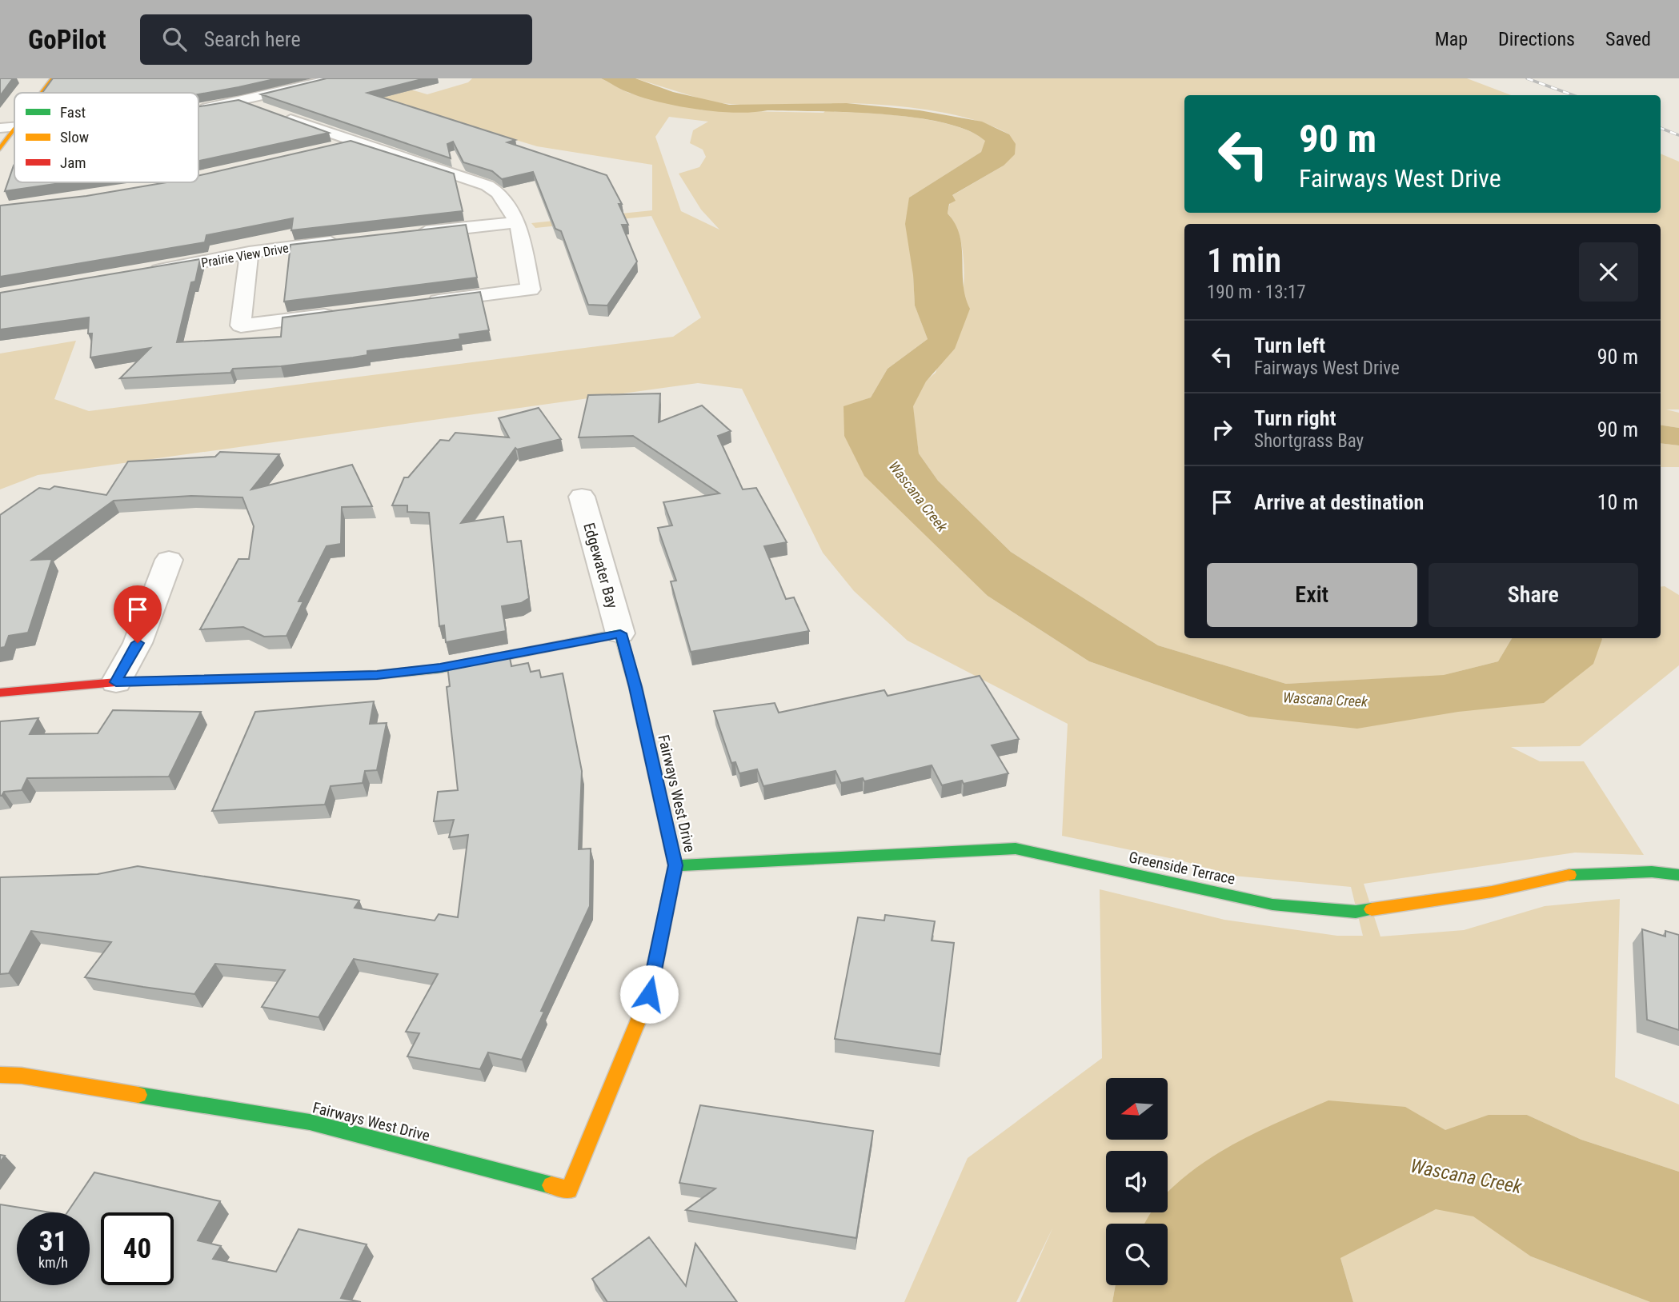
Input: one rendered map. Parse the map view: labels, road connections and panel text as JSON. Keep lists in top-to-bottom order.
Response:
{
  "streets": {
    "street": [
      "Prairie View Drive",
      "Edgewater Bay",
      "Fairways West Drive",
      "Greenside Terrace"
    ]
  },
  "crossings": [
    ["Edgewater Bay", "Fairways West Drive"],
    ["Fairways West Drive", "Greenside Terrace"]
  ],
  "water": ["Wascana Creek"],
  "legend": ["Fast", "Slow", "Jam"],
  "north": "left",
  "page": {
    "header": "GoPilot",
    "search": "Search here",
    "nav": ["Map", "Directions", "Saved"],
    "turn": ["90 m", "Fairways West Drive"],
    "heading": ["1 min", "190 m · 13:17"],
    "list": [
      {
        "name": "Turn left",
        "note": "Fairways West Drive",
        "value": "90 m"
      },
      {
        "name": "Turn right",
        "note": "Shortgrass Bay",
        "value": "90 m"
      },
      {
        "name": "Arrive at destination",
        "value": "10 m"
      }
    ],
    "buttons": ["Exit", "Share"],
    "speed": "31 km/h",
    "limit": "40"
  }
}
